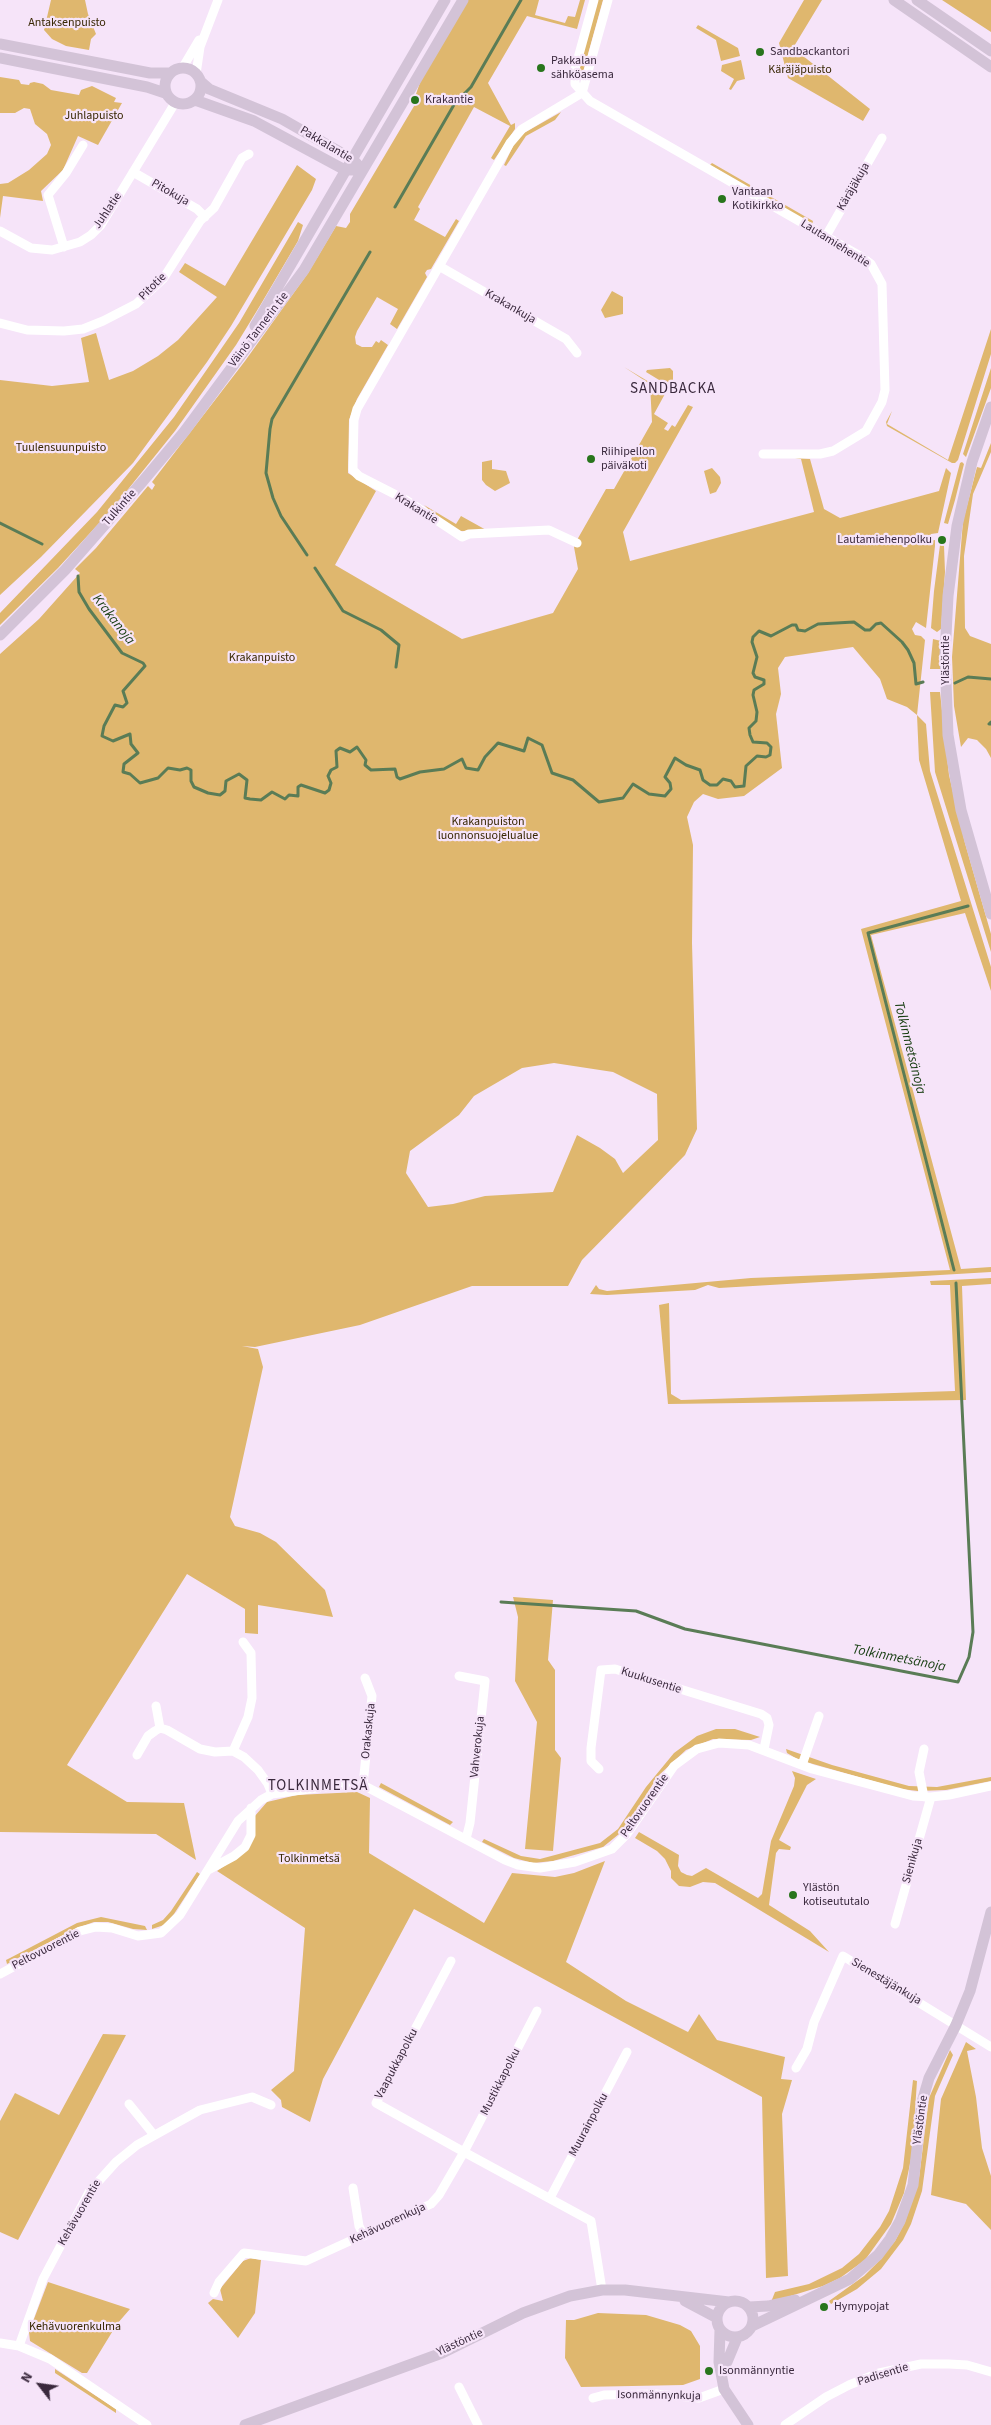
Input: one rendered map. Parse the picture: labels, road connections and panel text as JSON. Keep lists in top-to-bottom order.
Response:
{
  "streets": {
    "main road": [
      "Pakkalantie",
      "Väinö Tannerin tie",
      "Tulkintie",
      "Ylästöntie"
    ],
    "street": [
      "Käräjäkuja",
      "Pitokuja",
      "Juhlatie",
      "Lautamiehentie",
      "Pitotie",
      "Krakankuja",
      "Krakantie",
      "Kuukusentie",
      "Orakaskuja",
      "Vahverokuja",
      "Peltovuorentie",
      "Sienikuja",
      "Sienestäjänkuja",
      "Vaapukkapolku",
      "Mustikkapolku",
      "Muurainpolku",
      "Kehävuorentie",
      "Kehävuorenkuja",
      "Padisentie",
      "Isonmännynkuja"
    ]
  },
  "crossings": [
    ["Pakkalantie", "Juhlatie"],
    ["Pakkalantie", "Väinö Tannerin tie"],
    ["Käräjäkuja", "Lautamiehentie"],
    ["Pitokuja", "Juhlatie"],
    ["Pitokuja", "Pitotie"],
    ["Lautamiehentie", "Krakantie"],
    ["Krakankuja", "Krakantie"],
    ["Väinö Tannerin tie", "Tulkintie"],
    ["Ylästöntie", "Sienestäjänkuja"],
    ["Kuukusentie", "Peltovuorentie"],
    ["Orakaskuja", "Peltovuorentie"],
    ["Vahverokuja", "Peltovuorentie"],
    ["Peltovuorentie", "Sienikuja"],
    ["Vaapukkapolku", "Mustikkapolku"],
    ["Vaapukkapolku", "Kehävuorenkuja"],
    ["Mustikkapolku", "Kehävuorenkuja"]
  ],
  "districts": ["SANDBACKA", "TOLKINMETSÄ"],
  "water": ["Krakanoja", "Tolkinmetsänoja"],
  "parks": [
    "Antaksenpuisto",
    "Käräjäpuisto",
    "Juhlapuisto",
    "Tuulensuunpuisto",
    "Krakanpuisto",
    "Krakanpuiston luonnonsuojelualue",
    "Tolkinmetsä",
    "Kehävuorenkulma"
  ],
  "places": [
    "Sandbackantori",
    "Pakkalan sähköasema",
    "Krakantie",
    "Vantaan Kotikirkko",
    "Riihipellon päiväkoti",
    "Lautamiehenpolku",
    "Ylästön kotiseututalo",
    "Hymypojat",
    "Isonmännyntie"
  ],
  "north": "top left"
}
